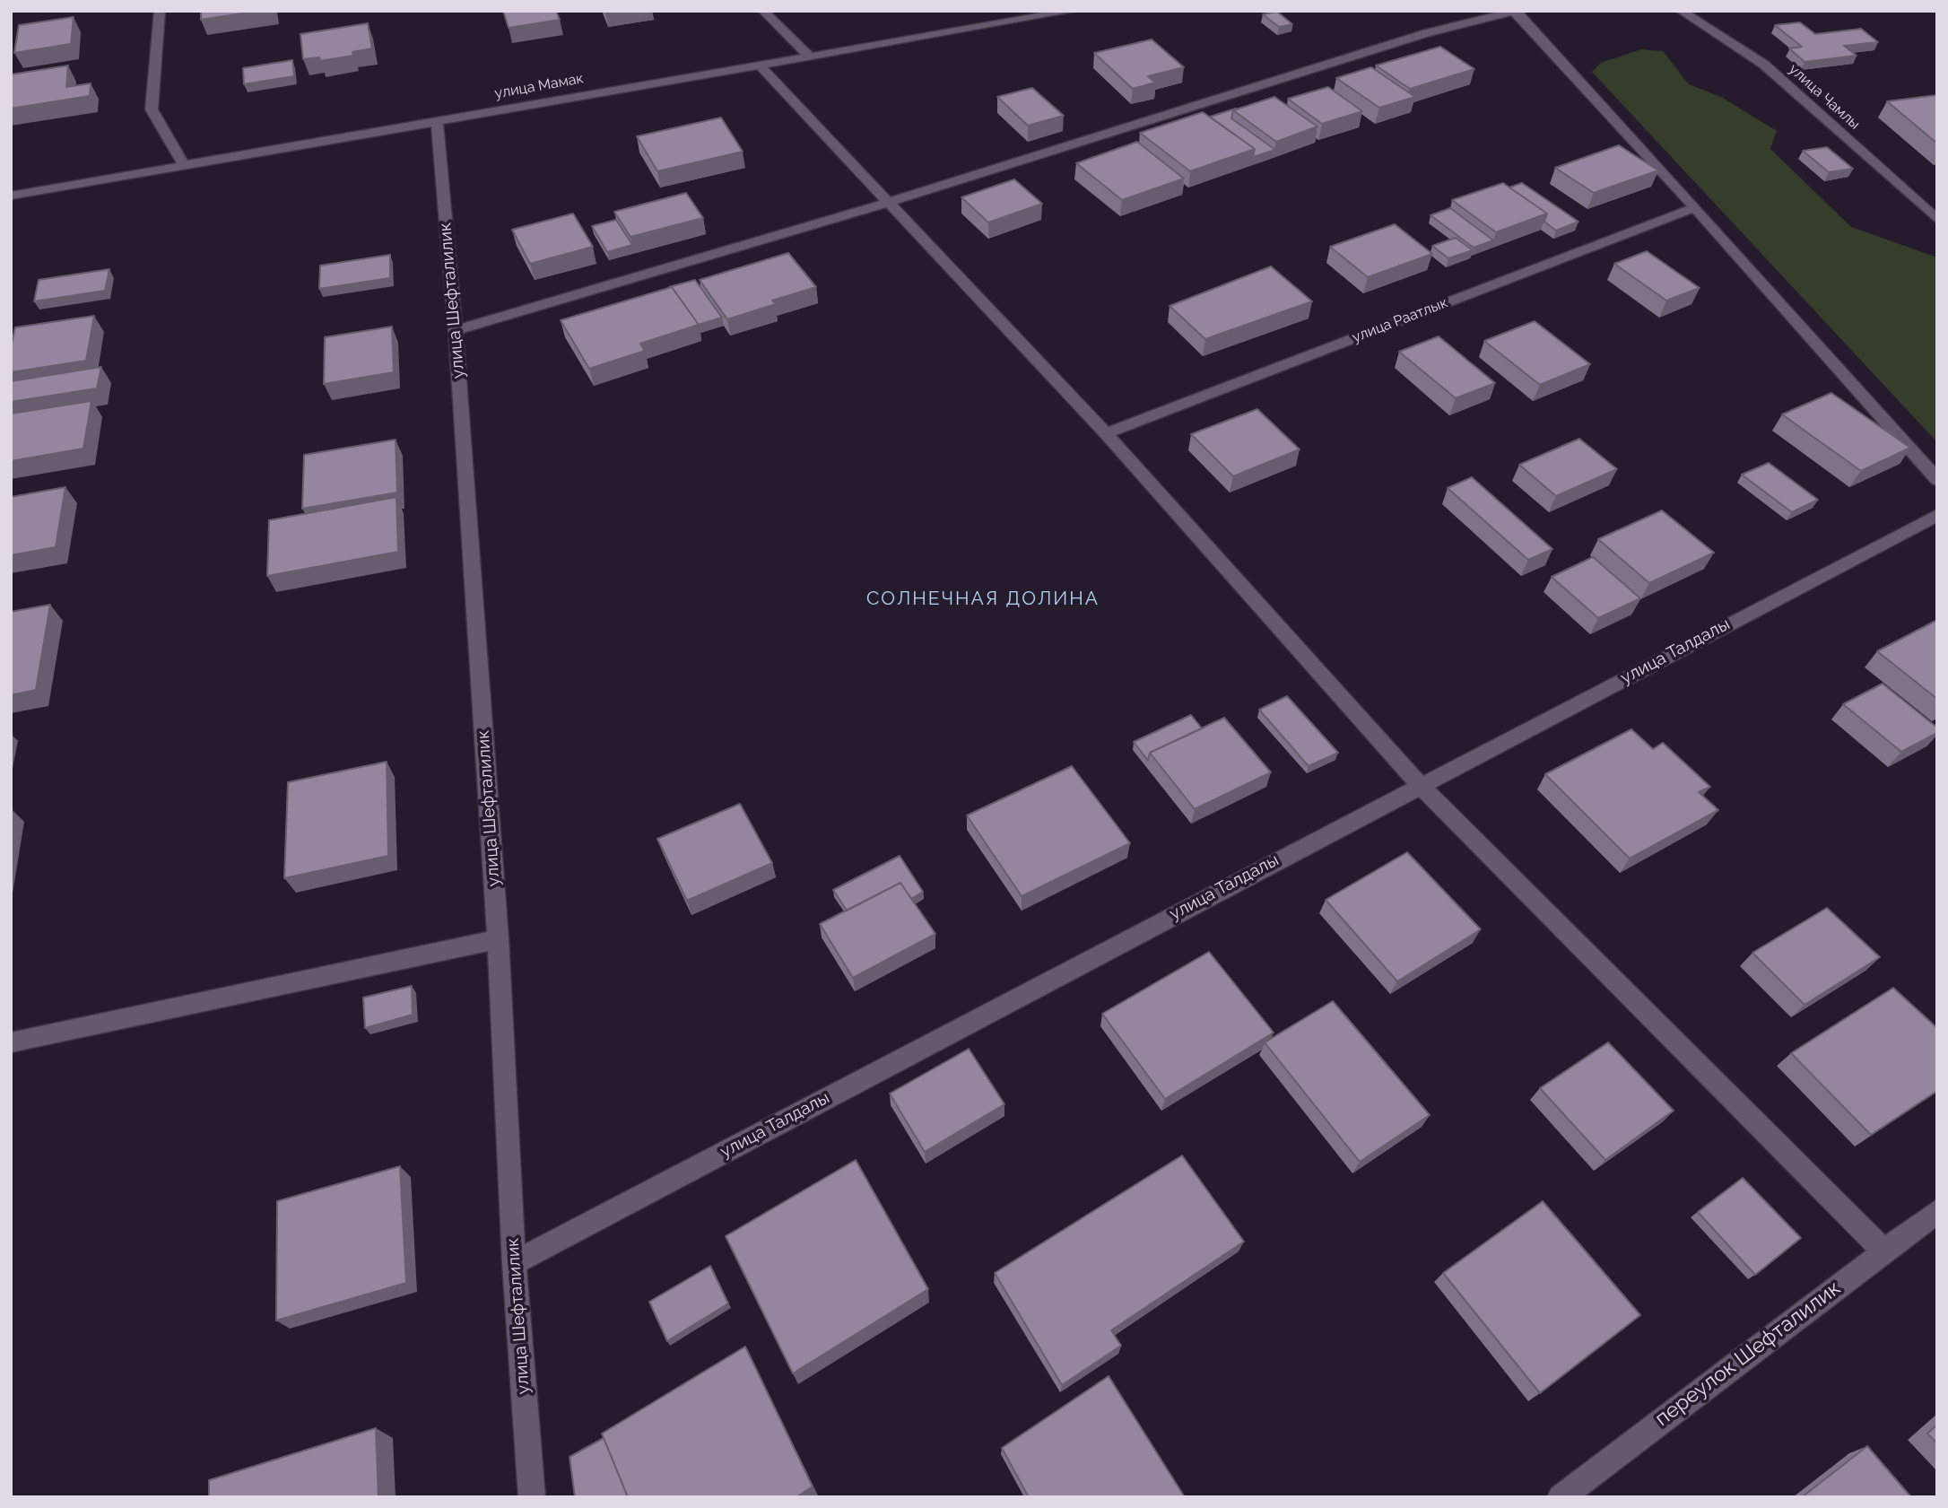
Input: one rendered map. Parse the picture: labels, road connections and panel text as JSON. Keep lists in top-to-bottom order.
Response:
{
  "streets": {
    "street": [
      "улица Мамак",
      "улица Чамлы",
      "улица Шефталилик",
      "улица Раатлык",
      "улица Талдалы",
      "переулок Шефталилик"
    ]
  },
  "crossings": [
    ["улица Мамак", "улица Шефталилик"],
    ["улица Шефталилик", "улица Талдалы"]
  ],
  "districts": ["СОЛНЕЧНАЯ ДОЛИНА"]
}
